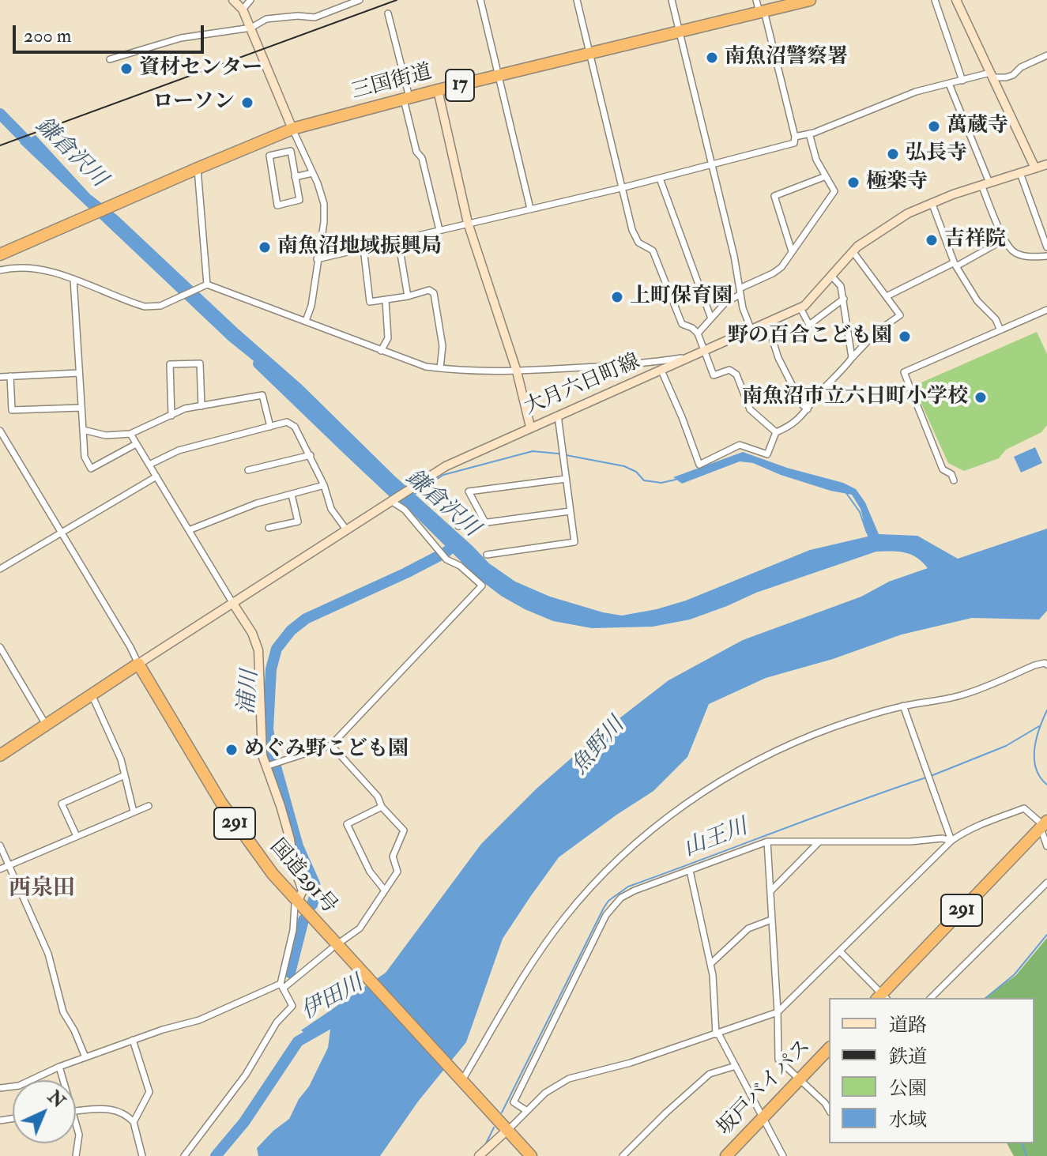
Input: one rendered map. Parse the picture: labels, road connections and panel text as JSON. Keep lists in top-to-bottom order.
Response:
{
  "streets": {
    "highway": [
      "三国街道",
      "17",
      "291",
      "国道291号",
      "坂戸バイパス"
    ],
    "main road": ["大月六日町線"]
  },
  "crossings": [
    ["大月六日町線", "国道291号"]
  ],
  "districts": ["西泉田"],
  "water": [
    "鎌倉沢川",
    "浦川",
    "魚野川",
    "山王川",
    "伊田川"
  ],
  "places": [
    "南魚沼警察署",
    "資材センター",
    "ローソン",
    "萬蔵寺",
    "弘長寺",
    "極楽寺",
    "吉祥院",
    "南魚沼地域振興局",
    "上町保育園",
    "野の百合こども園",
    "南魚沼市立六日町小学校",
    "めぐみ野こども園"
  ],
  "legend": [
    "道路",
    "鉄道",
    "公園",
    "水域"
  ],
  "scale_bar": "200 m",
  "north": "top right"
}
